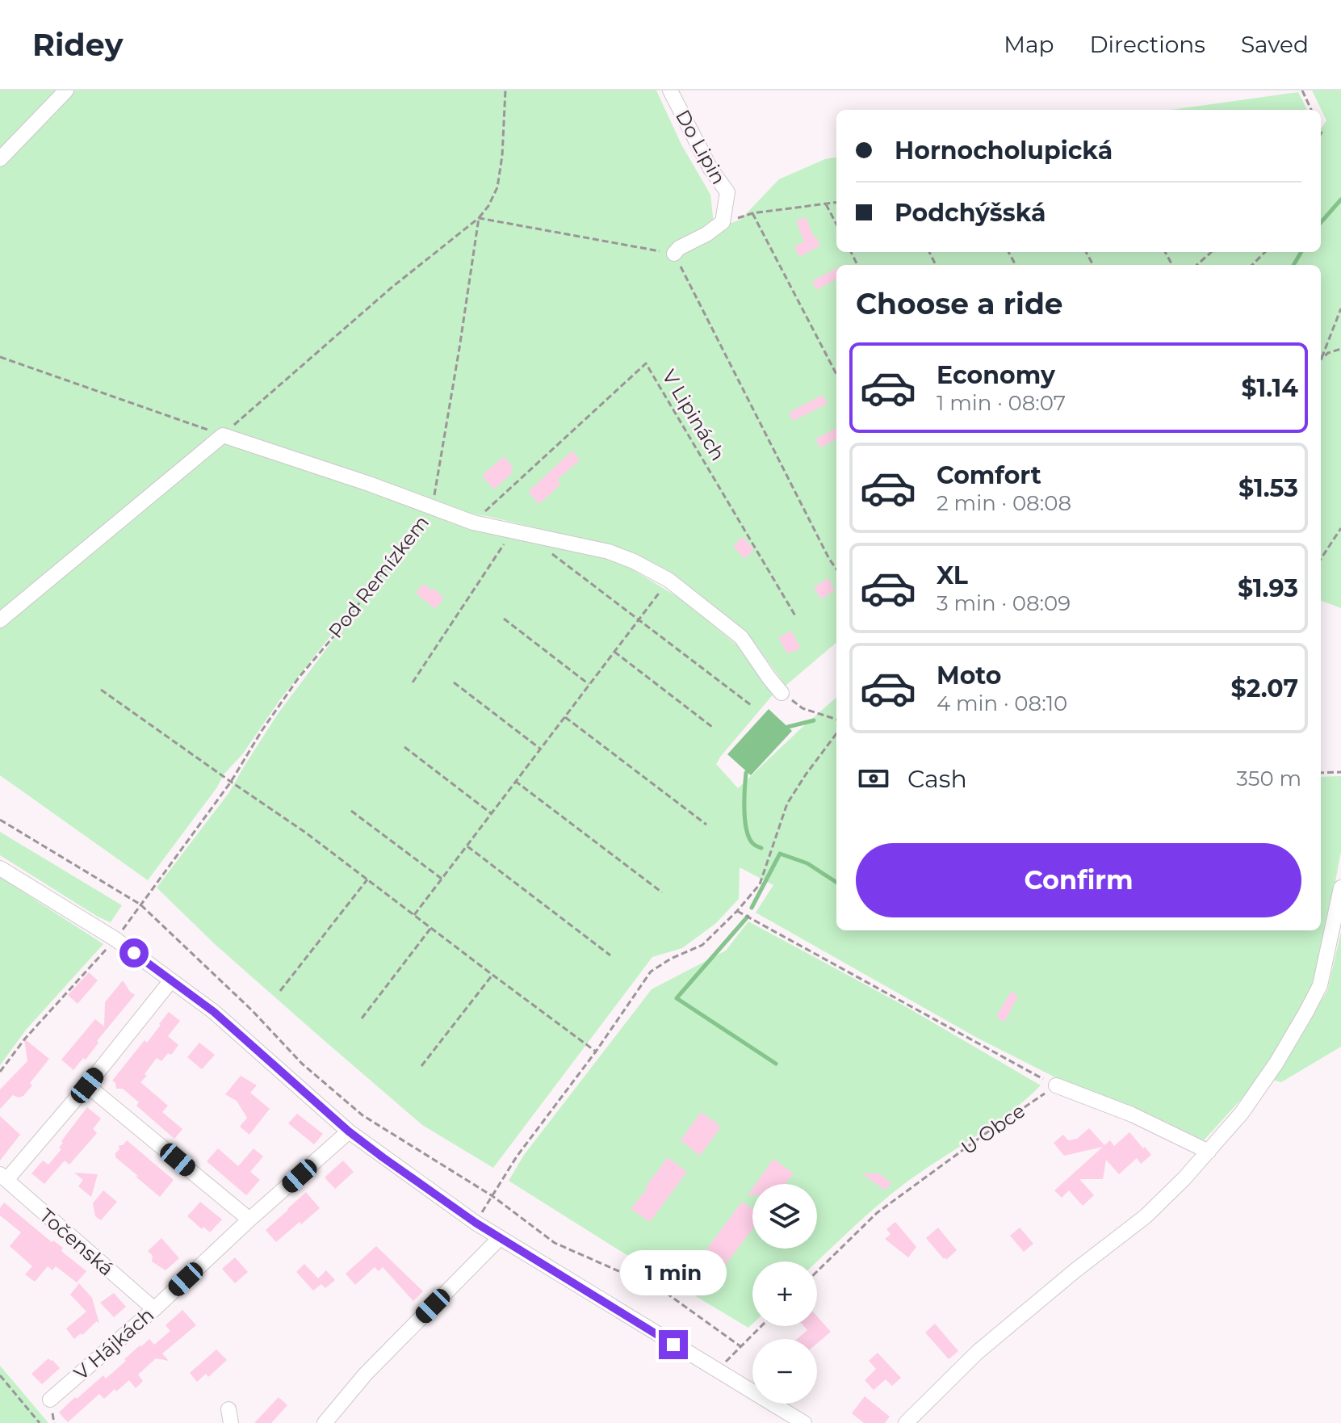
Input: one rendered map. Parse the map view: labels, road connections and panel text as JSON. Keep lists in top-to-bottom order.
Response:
{
  "streets": {
    "street": [
      "Do Lipin",
      "Pod Remízkem",
      "Točenská",
      "V Hájkách"
    ],
    "path": ["V Lipinách", "U Obce"]
  },
  "crossings": [
    ["V Lipinách", "Pod Remízkem"],
    ["Točenská", "V Hájkách"]
  ],
  "page": {
    "header": "Ridey",
    "nav": ["Map", "Directions", "Saved"],
    "banner": ["Hornocholupická", "Podchýšská"],
    "heading": "Choose a ride",
    "list": [
      {
        "name": "Economy",
        "note": "1 min · 08:07",
        "value": "$1.14"
      },
      {
        "name": "Comfort",
        "note": "2 min · 08:08",
        "value": "$1.53"
      },
      {
        "name": "XL",
        "note": "3 min · 08:09",
        "value": "$1.93"
      },
      {
        "name": "Moto",
        "note": "4 min · 08:10",
        "value": "$2.07"
      }
    ],
    "pay": ["Cash", "350 m"],
    "buttons": "Confirm",
    "map_buttons": ["+", "−"],
    "bubble": "1 min"
  }
}
